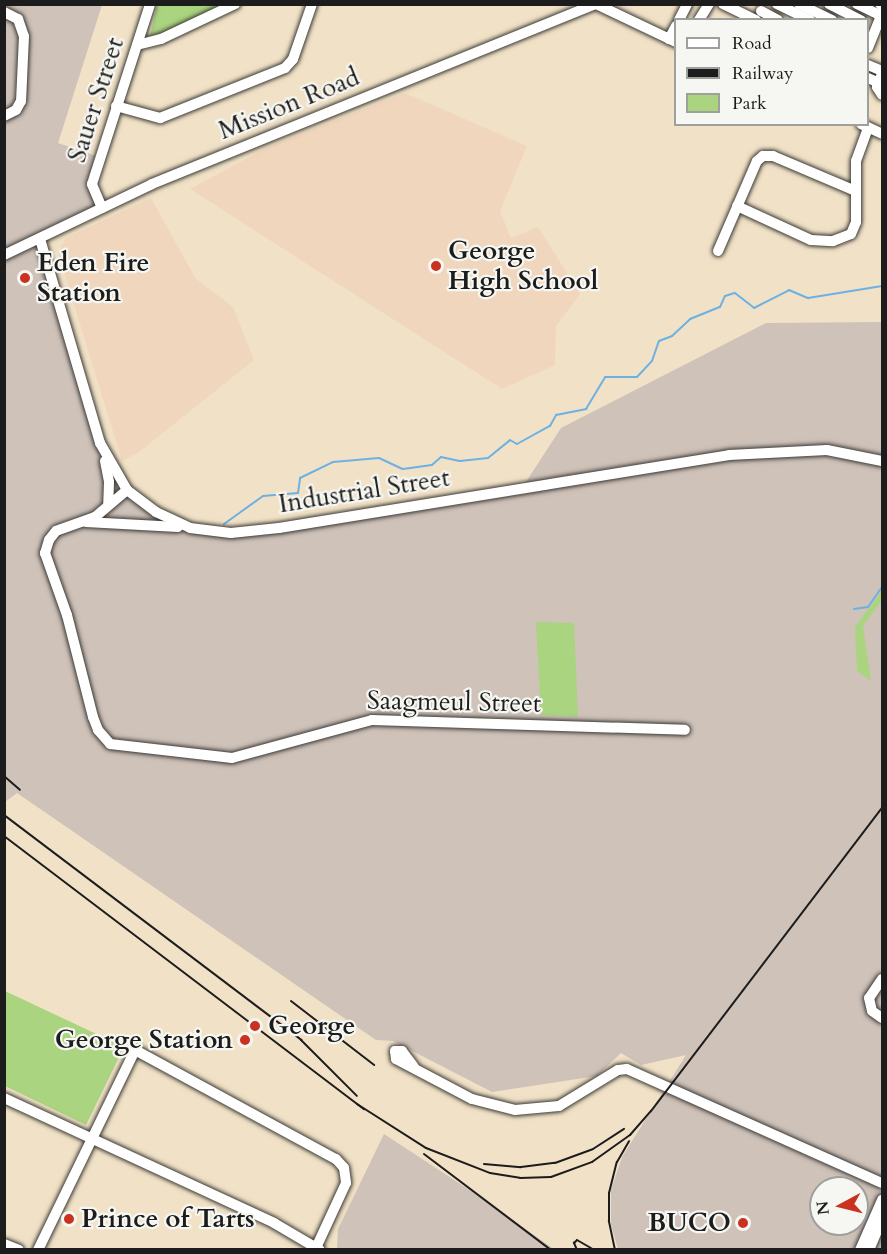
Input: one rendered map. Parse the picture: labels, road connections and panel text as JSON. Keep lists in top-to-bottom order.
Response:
{
  "streets": {
    "street": [
      "Sauer Street",
      "Mission Road",
      "Industrial Street",
      "Saagmeul Street"
    ]
  },
  "crossings": [
    ["Sauer Street", "Mission Road"],
    ["Mission Road", "Industrial Street"],
    ["Industrial Street", "Saagmeul Street"]
  ],
  "places": [
    "George High School",
    "Eden Fire Station",
    "George",
    "George Station",
    "Prince of Tarts",
    "BUCO"
  ],
  "legend": ["Road", "Railway", "Park"],
  "north": "left"
}
